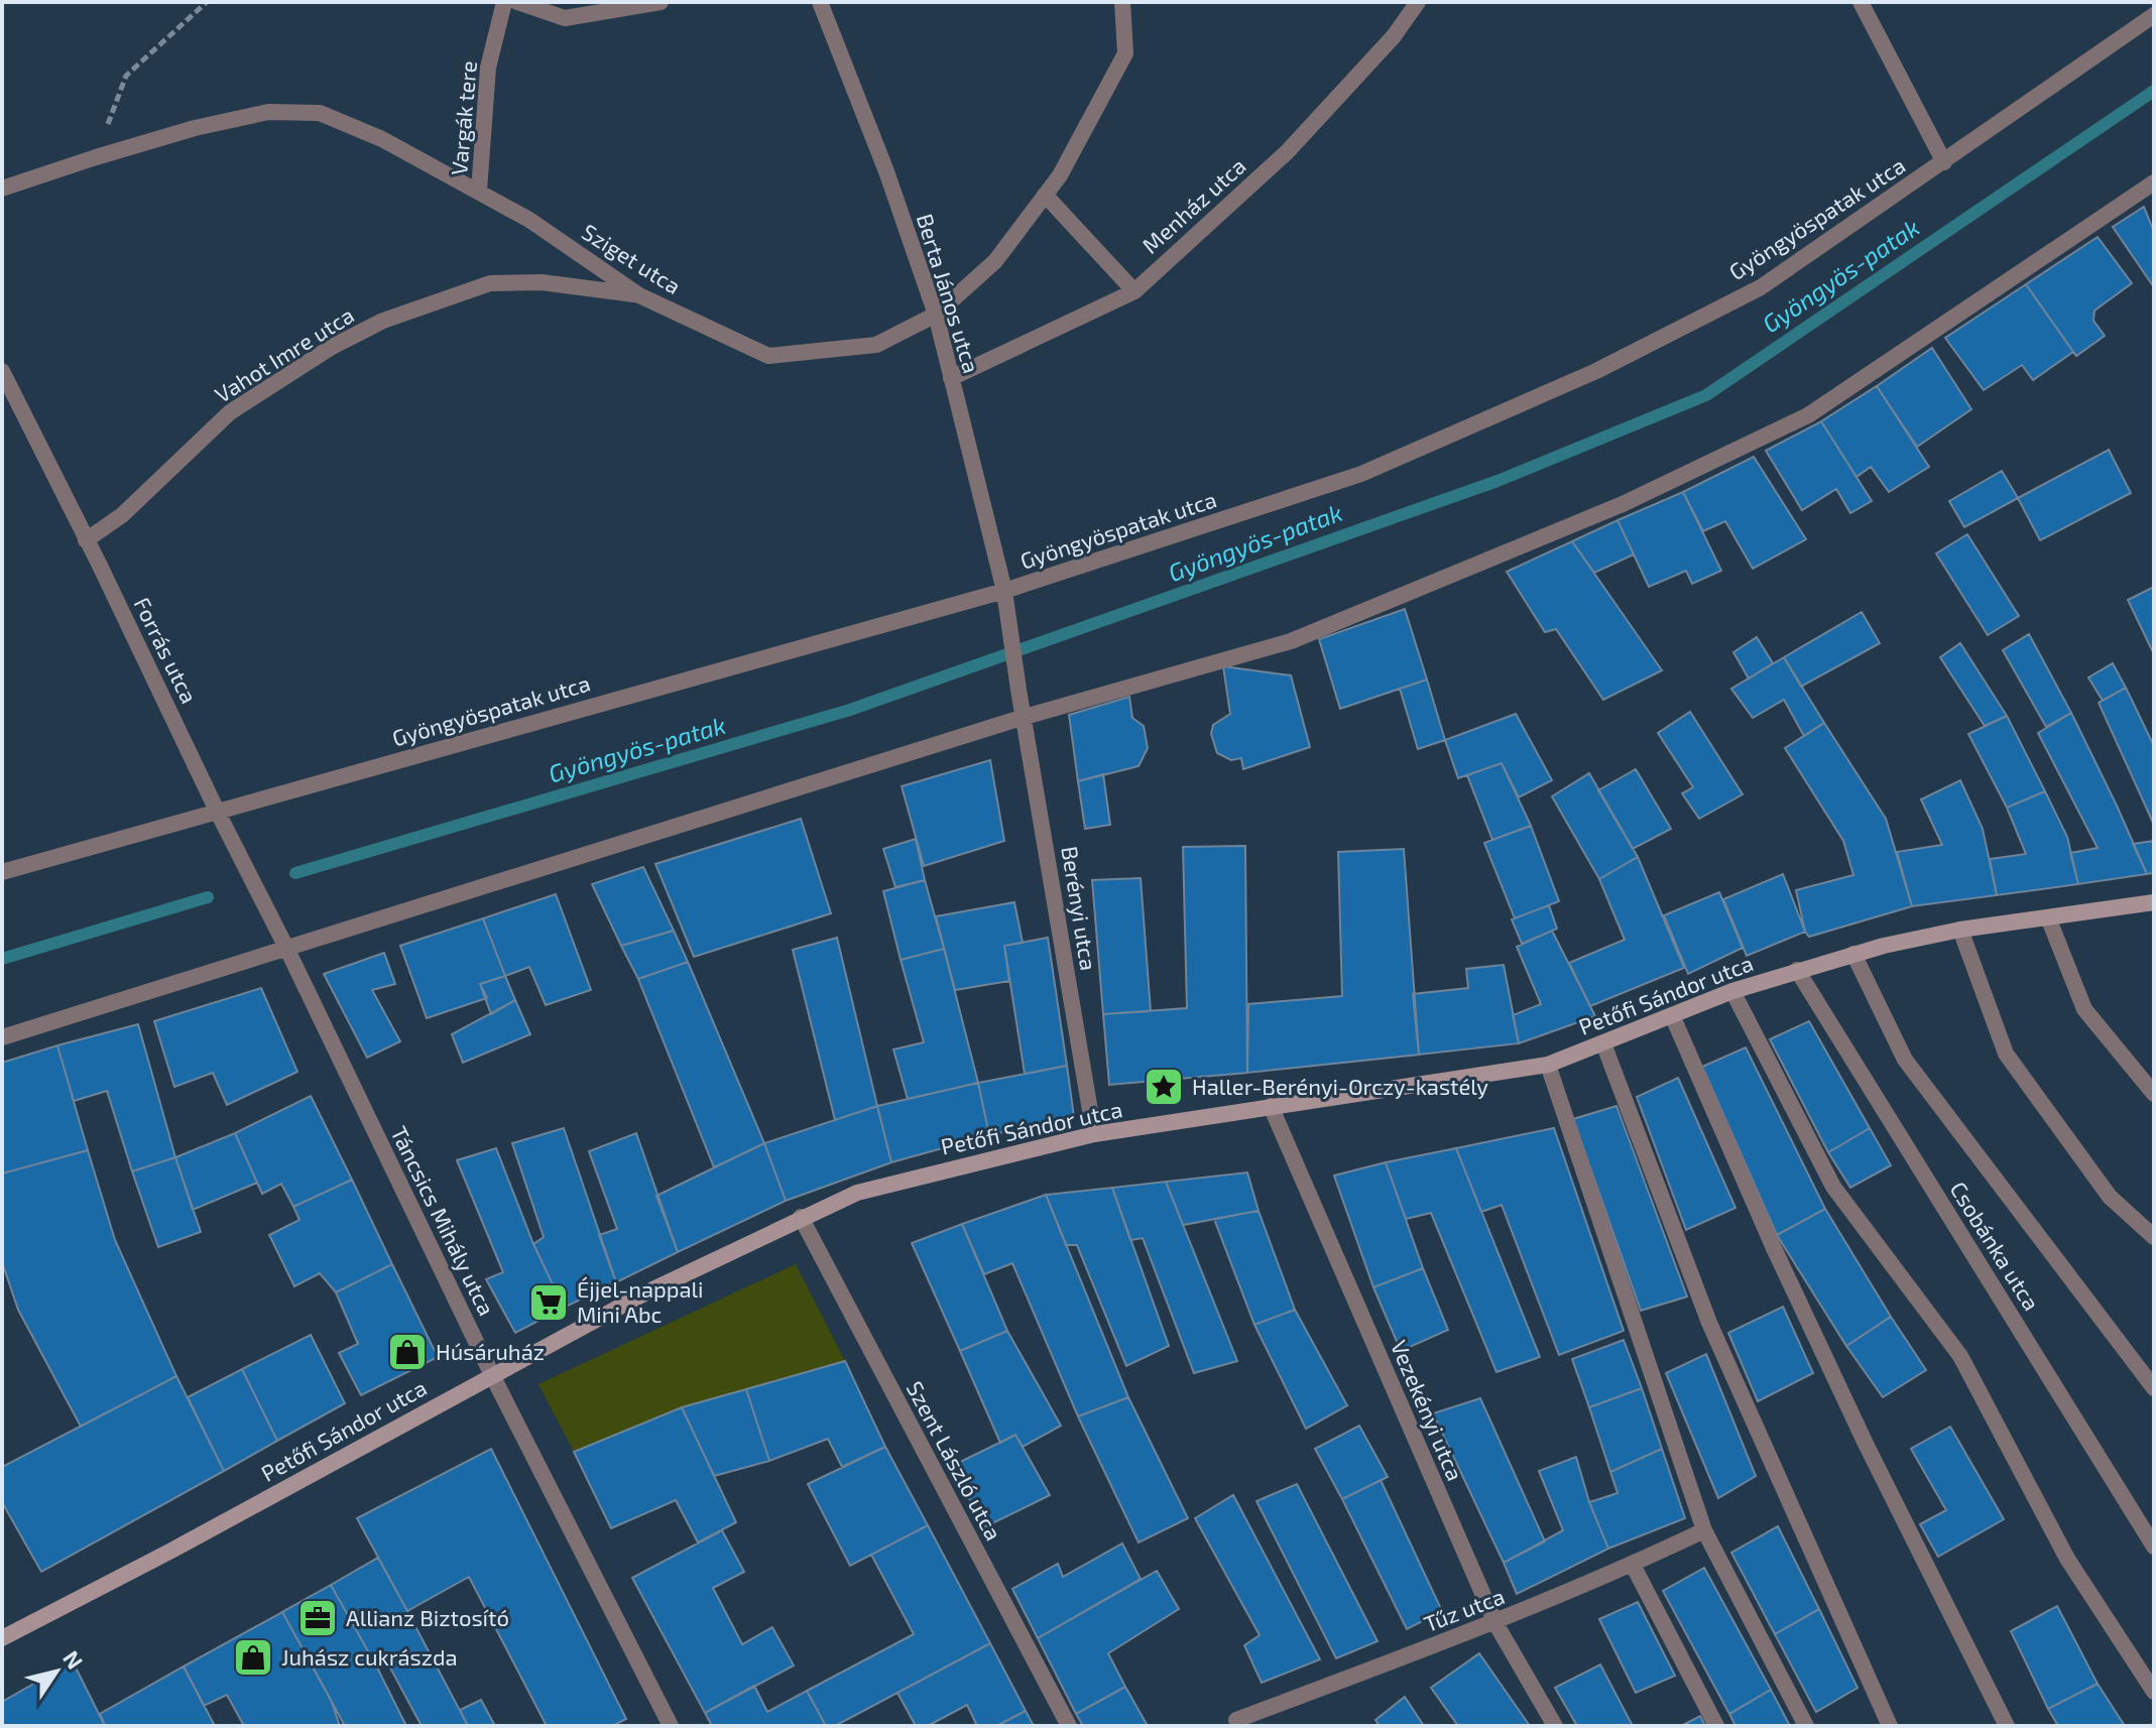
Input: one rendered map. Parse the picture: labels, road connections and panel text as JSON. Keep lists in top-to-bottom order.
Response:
{
  "streets": {
    "street": [
      "Vargák tere",
      "Menház utca",
      "Gyöngyöspatak utca",
      "Sziget utca",
      "Berta János utca",
      "Vahot Imre utca",
      "Forrás utca",
      "Berényi utca",
      "Petőfi Sándor utca",
      "Táncsics Mihály utca",
      "Csobánka utca",
      "Vezekényi utca",
      "Szent László utca",
      "Tűz utca"
    ]
  },
  "crossings": [
    ["Vargák tere", "Sziget utca"],
    ["Menház utca", "Berta János utca"],
    ["Gyöngyöspatak utca", "Berta János utca"],
    ["Gyöngyöspatak utca", "Forrás utca"],
    ["Sziget utca", "Berta János utca"],
    ["Sziget utca", "Vahot Imre utca"],
    ["Berta János utca", "Berényi utca"],
    ["Vahot Imre utca", "Forrás utca"],
    ["Forrás utca", "Táncsics Mihály utca"],
    ["Berényi utca", "Petőfi Sándor utca"],
    ["Petőfi Sándor utca", "Táncsics Mihály utca"],
    ["Petőfi Sándor utca", "Csobánka utca"],
    ["Petőfi Sándor utca", "Vezekényi utca"],
    ["Petőfi Sándor utca", "Szent László utca"],
    ["Vezekényi utca", "Tűz utca"]
  ],
  "water": ["Gyöngyös-patak"],
  "places": {
    "place": ["Haller-Berényi-Orczy-kastély"],
    "supermarket": ["Éjjel-nappali Mini Abc"],
    "shop": ["Húsáruház", "Juhász cukrászda"],
    "office": ["Allianz Biztosító"]
  },
  "north": "top right"
}
